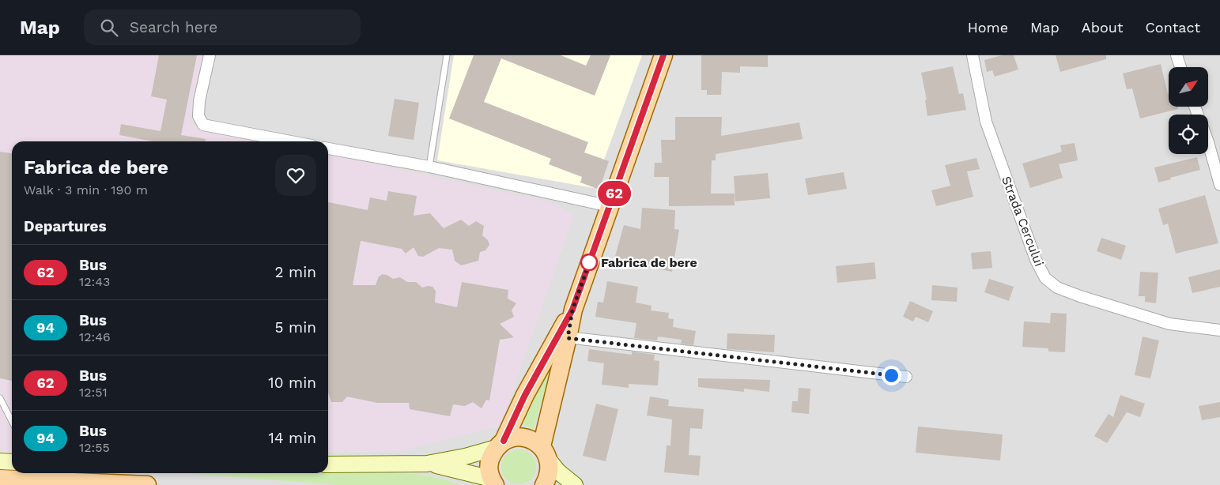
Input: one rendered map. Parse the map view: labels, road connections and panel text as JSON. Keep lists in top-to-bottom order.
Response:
{
  "streets": {
    "street": ["Strada Cercului"]
  },
  "places": ["Fabrica de bere"],
  "lines": ["bus line 62"],
  "north": "top right",
  "page": {
    "header": "Map",
    "search": "Search here",
    "nav": [
      "Home",
      "Map",
      "About",
      "Contact"
    ],
    "on_map": "62",
    "heading": [
      ["Fabrica de bere", "Walk · 3 min · 190 m"],
      "Departures"
    ],
    "list": [
      {
        "mark": "62",
        "name": "Bus",
        "note": "12:43",
        "value": "2 min"
      },
      {
        "mark": "94",
        "name": "Bus",
        "note": "12:46",
        "value": "5 min"
      },
      {
        "mark": "62",
        "name": "Bus",
        "note": "12:51",
        "value": "10 min"
      },
      {
        "mark": "94",
        "name": "Bus",
        "note": "12:55",
        "value": "14 min"
      }
    ]
  }
}
